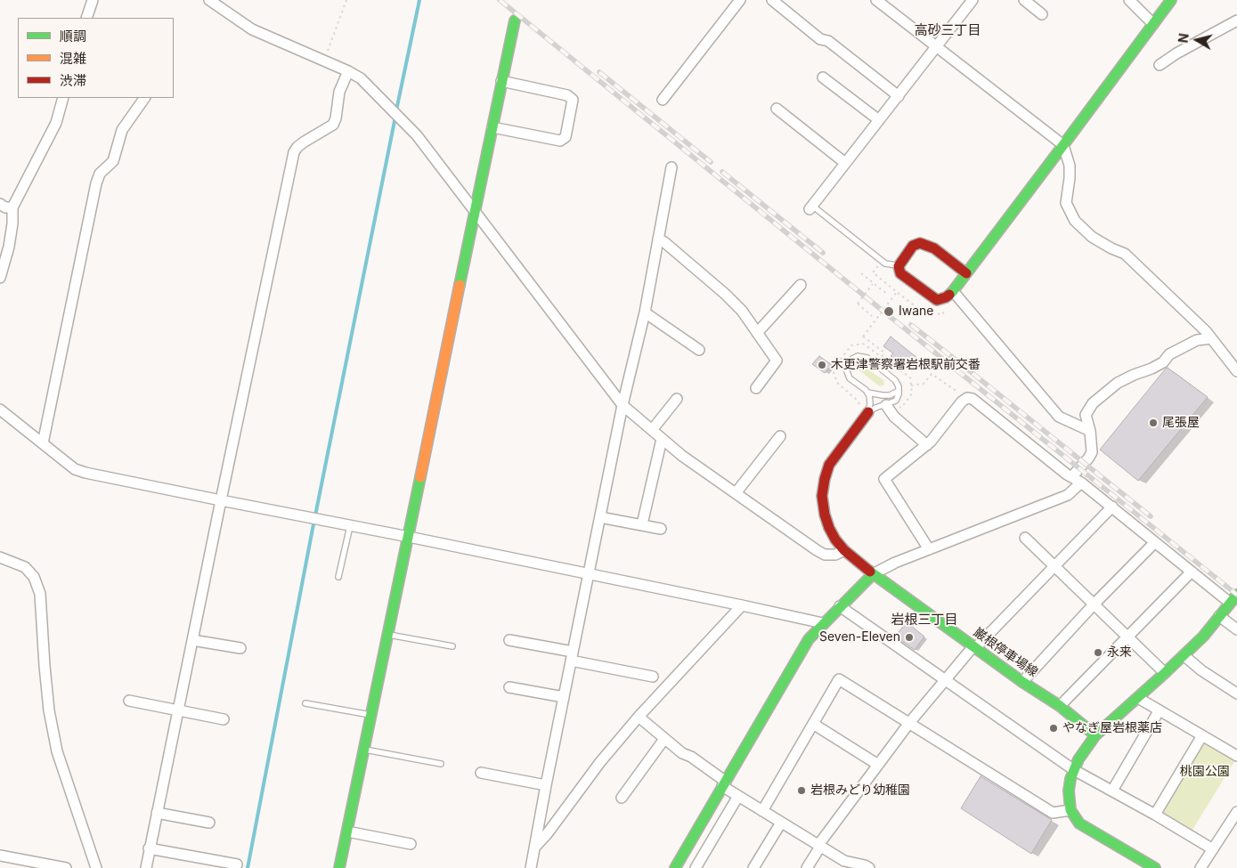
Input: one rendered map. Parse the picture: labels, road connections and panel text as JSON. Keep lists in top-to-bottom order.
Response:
{
  "streets": {
    "street": ["巌根停車場線"]
  },
  "districts": ["高砂三丁目", "岩根三丁目"],
  "parks": ["桃園公園"],
  "places": [
    "Iwane",
    "木更津警察署岩根駅前交番",
    "尾張屋",
    "Seven-Eleven",
    "永来",
    "やなぎ屋岩根薬店",
    "岩根みどり幼稚園"
  ],
  "legend": ["順調", "混雑", "渋滞"],
  "north": "left"
}
